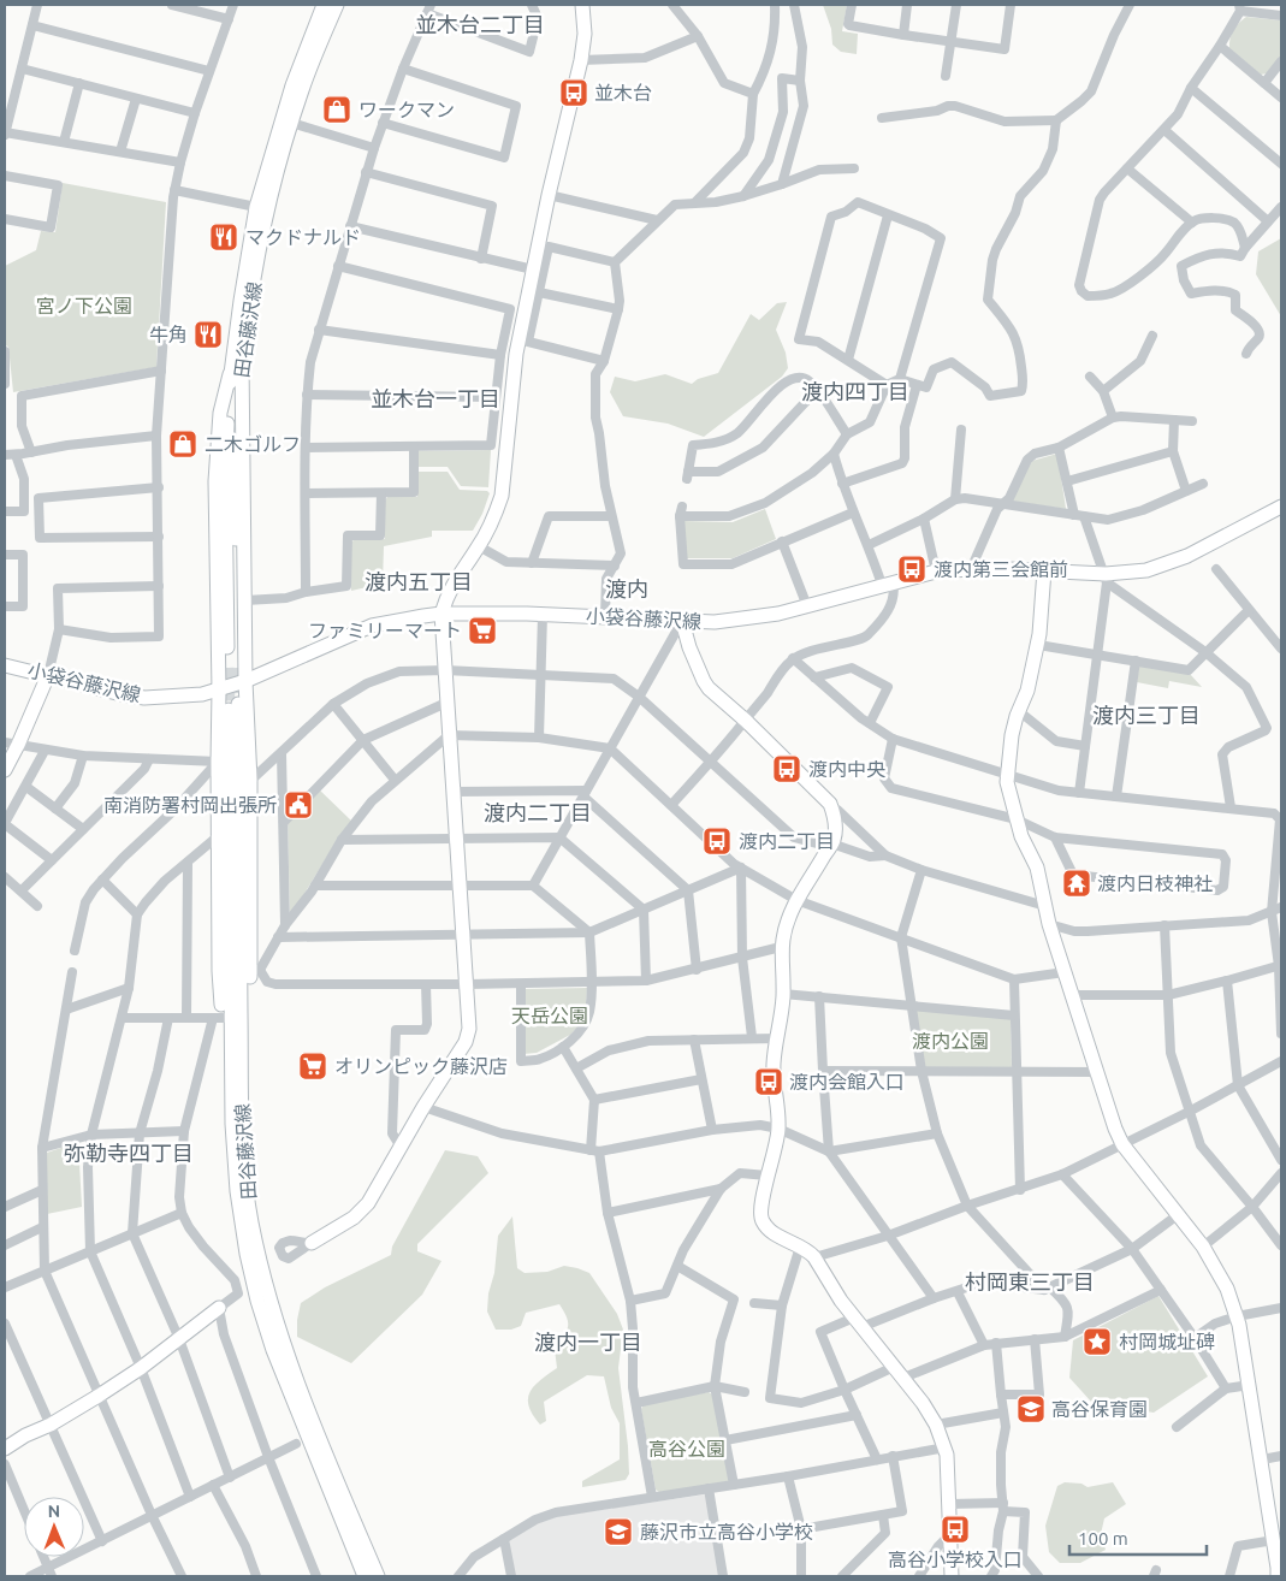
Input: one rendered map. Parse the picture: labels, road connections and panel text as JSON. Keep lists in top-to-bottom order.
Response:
{
  "streets": {
    "main road": ["田谷藤沢線", "小袋谷藤沢線"]
  },
  "districts": [
    "並木台二丁目",
    "渡内四丁目",
    "並木台一丁目",
    "渡内五丁目",
    "渡内",
    "渡内三丁目",
    "渡内二丁目",
    "弥勒寺四丁目",
    "村岡東三丁目",
    "渡内一丁目"
  ],
  "parks": [
    "宮ノ下公園",
    "天岳公園",
    "渡内公園",
    "高谷公園"
  ],
  "places": {
    "bus stop": [
      "並木台",
      "渡内第三会館前",
      "渡内中央",
      "渡内二丁目",
      "渡内会館入口",
      "高谷小学校入口"
    ],
    "shop": ["ワークマン", "二木ゴルフ"],
    "restaurant": ["マクドナルド", "牛角"],
    "supermarket": ["ファミリーマート", "オリンピック藤沢店"],
    "public building": ["南消防署村岡出張所"],
    "temple": ["渡内日枝神社"],
    "place": ["村岡城址碑"],
    "school or university": ["高谷保育園", "藤沢市立高谷小学校"]
  },
  "scale_bar": "100 m",
  "north": "top"
}
